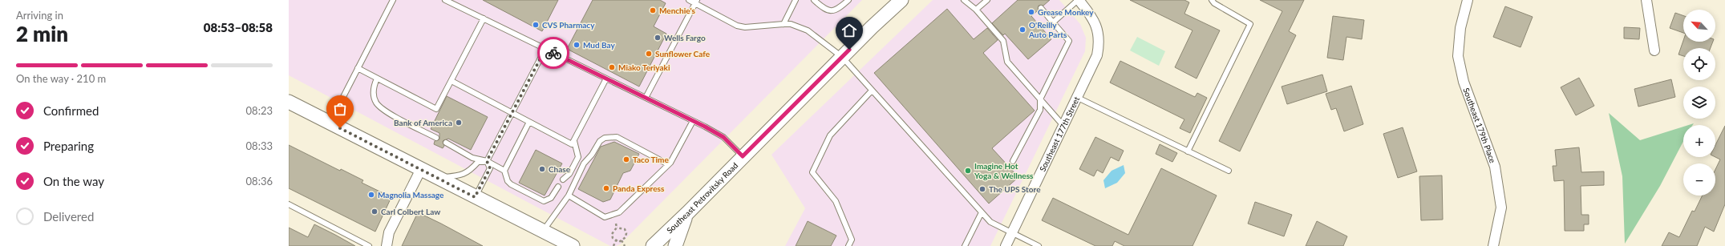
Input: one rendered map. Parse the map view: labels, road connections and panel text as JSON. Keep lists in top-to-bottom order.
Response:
{
  "streets": {
    "main road": ["Southeast Petrovitsky Road"],
    "street": ["Southeast 179th Place", "Southeast 177th Street"]
  },
  "places": [
    "Menchie's",
    "Grease Monkey",
    "CVS Pharmacy",
    "O'Reilly Auto Parts",
    "Wells Fargo",
    "Mud Bay",
    "Sunflower Cafe",
    "Miako Teriyaki",
    "Bank of America",
    "Taco Time",
    "Chase",
    "Imagine Hot Yoga & Wellness",
    "Panda Express",
    "The UPS Store",
    "Magnolia Massage",
    "Carl Colbert Law"
  ],
  "north": "top left",
  "page": {
    "heading": ["2 min", "Arriving in", "08:53–08:58"],
    "map_buttons": ["+", "−"],
    "bar": "On the way · 210 m",
    "list": [
      ["Confirmed", "08:23"],
      ["Preparing", "08:33"],
      ["On the way", "08:36"],
      "Delivered"
    ]
  }
}
